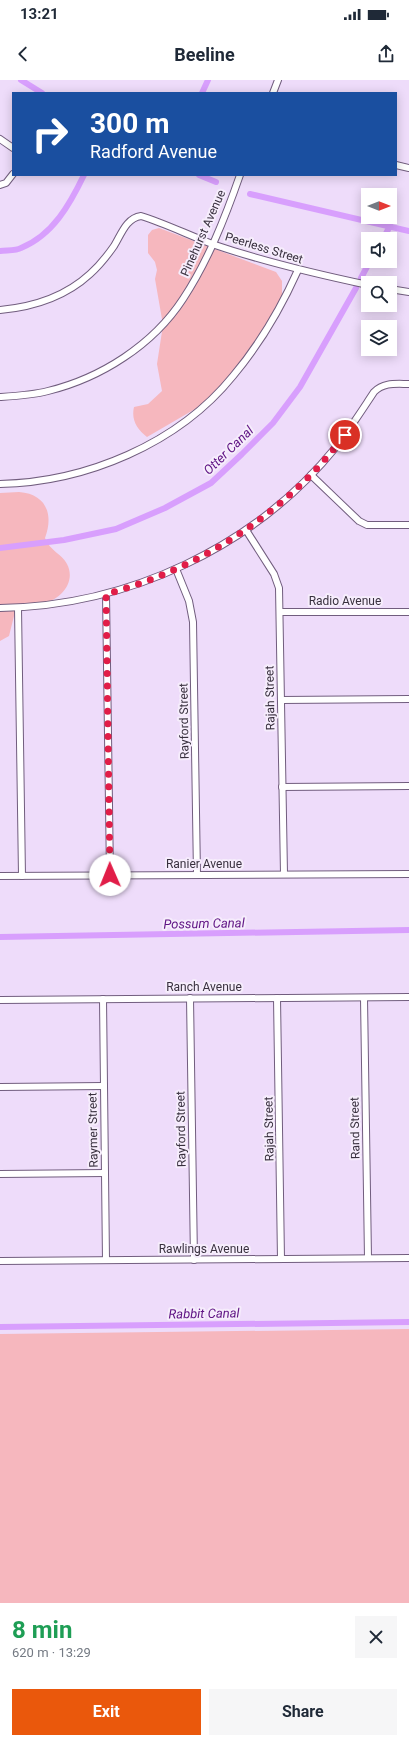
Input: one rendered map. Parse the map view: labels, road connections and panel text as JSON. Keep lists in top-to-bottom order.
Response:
{
  "streets": {
    "street": [
      "Pinehurst Avenue",
      "Peerless Street",
      "Radio Avenue",
      "Rajah Street",
      "Rayford Street",
      "Ranier Avenue",
      "Ranch Avenue",
      "Rand Street",
      "Raymer Street",
      "Rawlings Avenue"
    ]
  },
  "crossings": [
    ["Pinehurst Avenue", "Peerless Street"],
    ["Radio Avenue", "Rajah Street"],
    ["Rajah Street", "Ranier Avenue"],
    ["Rajah Street", "Ranch Avenue"],
    ["Rajah Street", "Rawlings Avenue"],
    ["Rayford Street", "Ranier Avenue"],
    ["Rayford Street", "Ranch Avenue"],
    ["Rayford Street", "Rawlings Avenue"],
    ["Ranch Avenue", "Rand Street"],
    ["Ranch Avenue", "Raymer Street"],
    ["Rand Street", "Rawlings Avenue"],
    ["Raymer Street", "Rawlings Avenue"]
  ],
  "water": ["Otter Canal", "Possum Canal", "Rabbit Canal"],
  "north": "right",
  "page": {
    "status": "13:21",
    "header": "Beeline",
    "turn": ["300 m", "Radford Avenue"],
    "heading": ["8 min", "620 m · 13:29"],
    "buttons": ["Exit", "Share"]
  }
}
